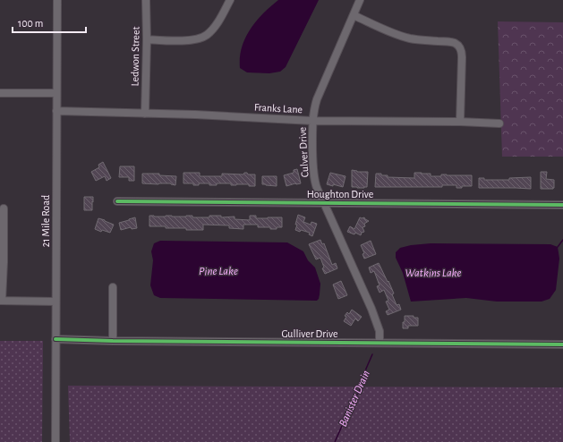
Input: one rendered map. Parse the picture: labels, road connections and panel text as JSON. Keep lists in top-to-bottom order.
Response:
{
  "streets": {
    "street": [
      "Ledwon Street",
      "Franks Lane",
      "Culver Drive",
      "Houghton Drive",
      "21 Mile Road",
      "Gulliver Drive"
    ]
  },
  "crossings": [
    ["Ledwon Street", "Franks Lane"],
    ["Franks Lane", "Culver Drive"],
    ["Franks Lane", "21 Mile Road"],
    ["Culver Drive", "Houghton Drive"],
    ["Culver Drive", "Gulliver Drive"],
    ["21 Mile Road", "Gulliver Drive"]
  ],
  "water": ["Pine Lake", "Watkins Lake", "Banister Drain"],
  "scale_bar": "100 m"
}
